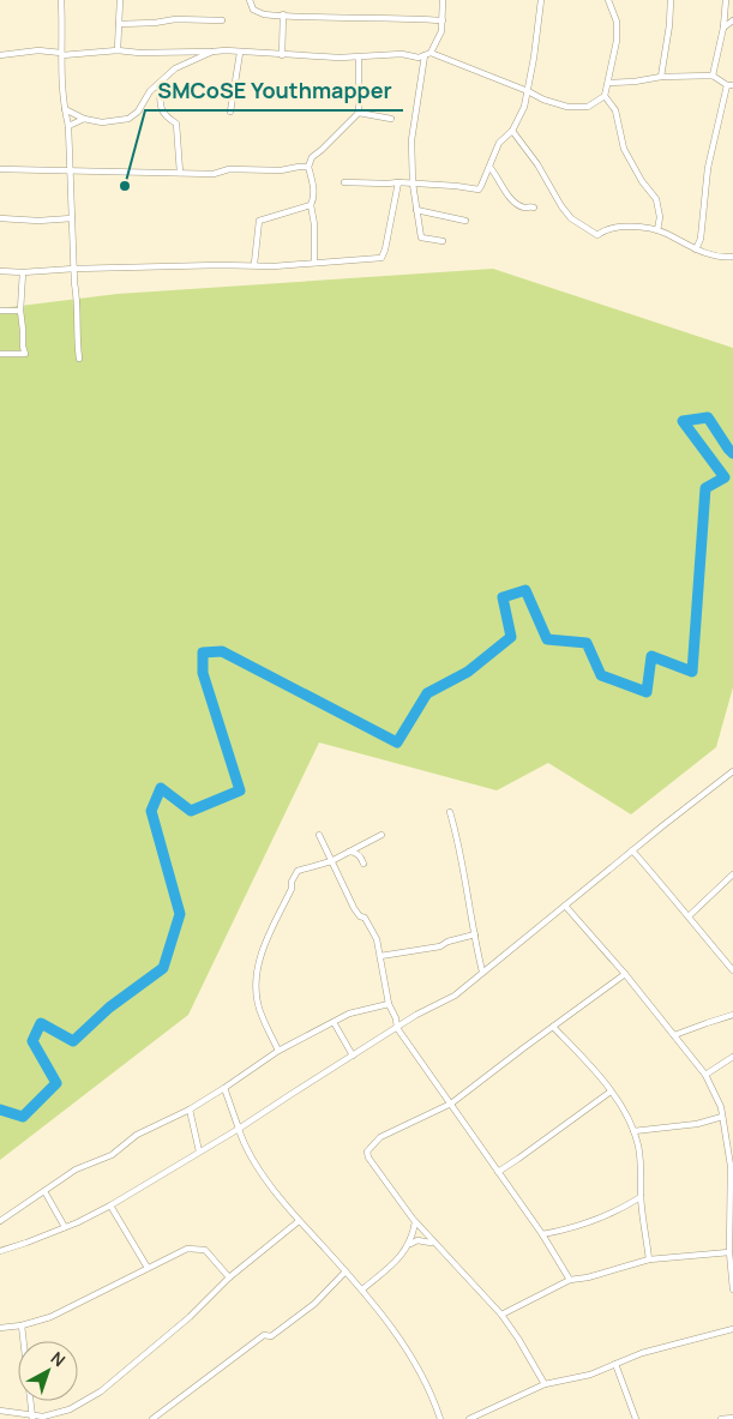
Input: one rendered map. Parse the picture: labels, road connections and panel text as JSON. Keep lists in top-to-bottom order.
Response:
{
  "places": ["SMCoSE Youthmapper"],
  "north": "top right"
}
